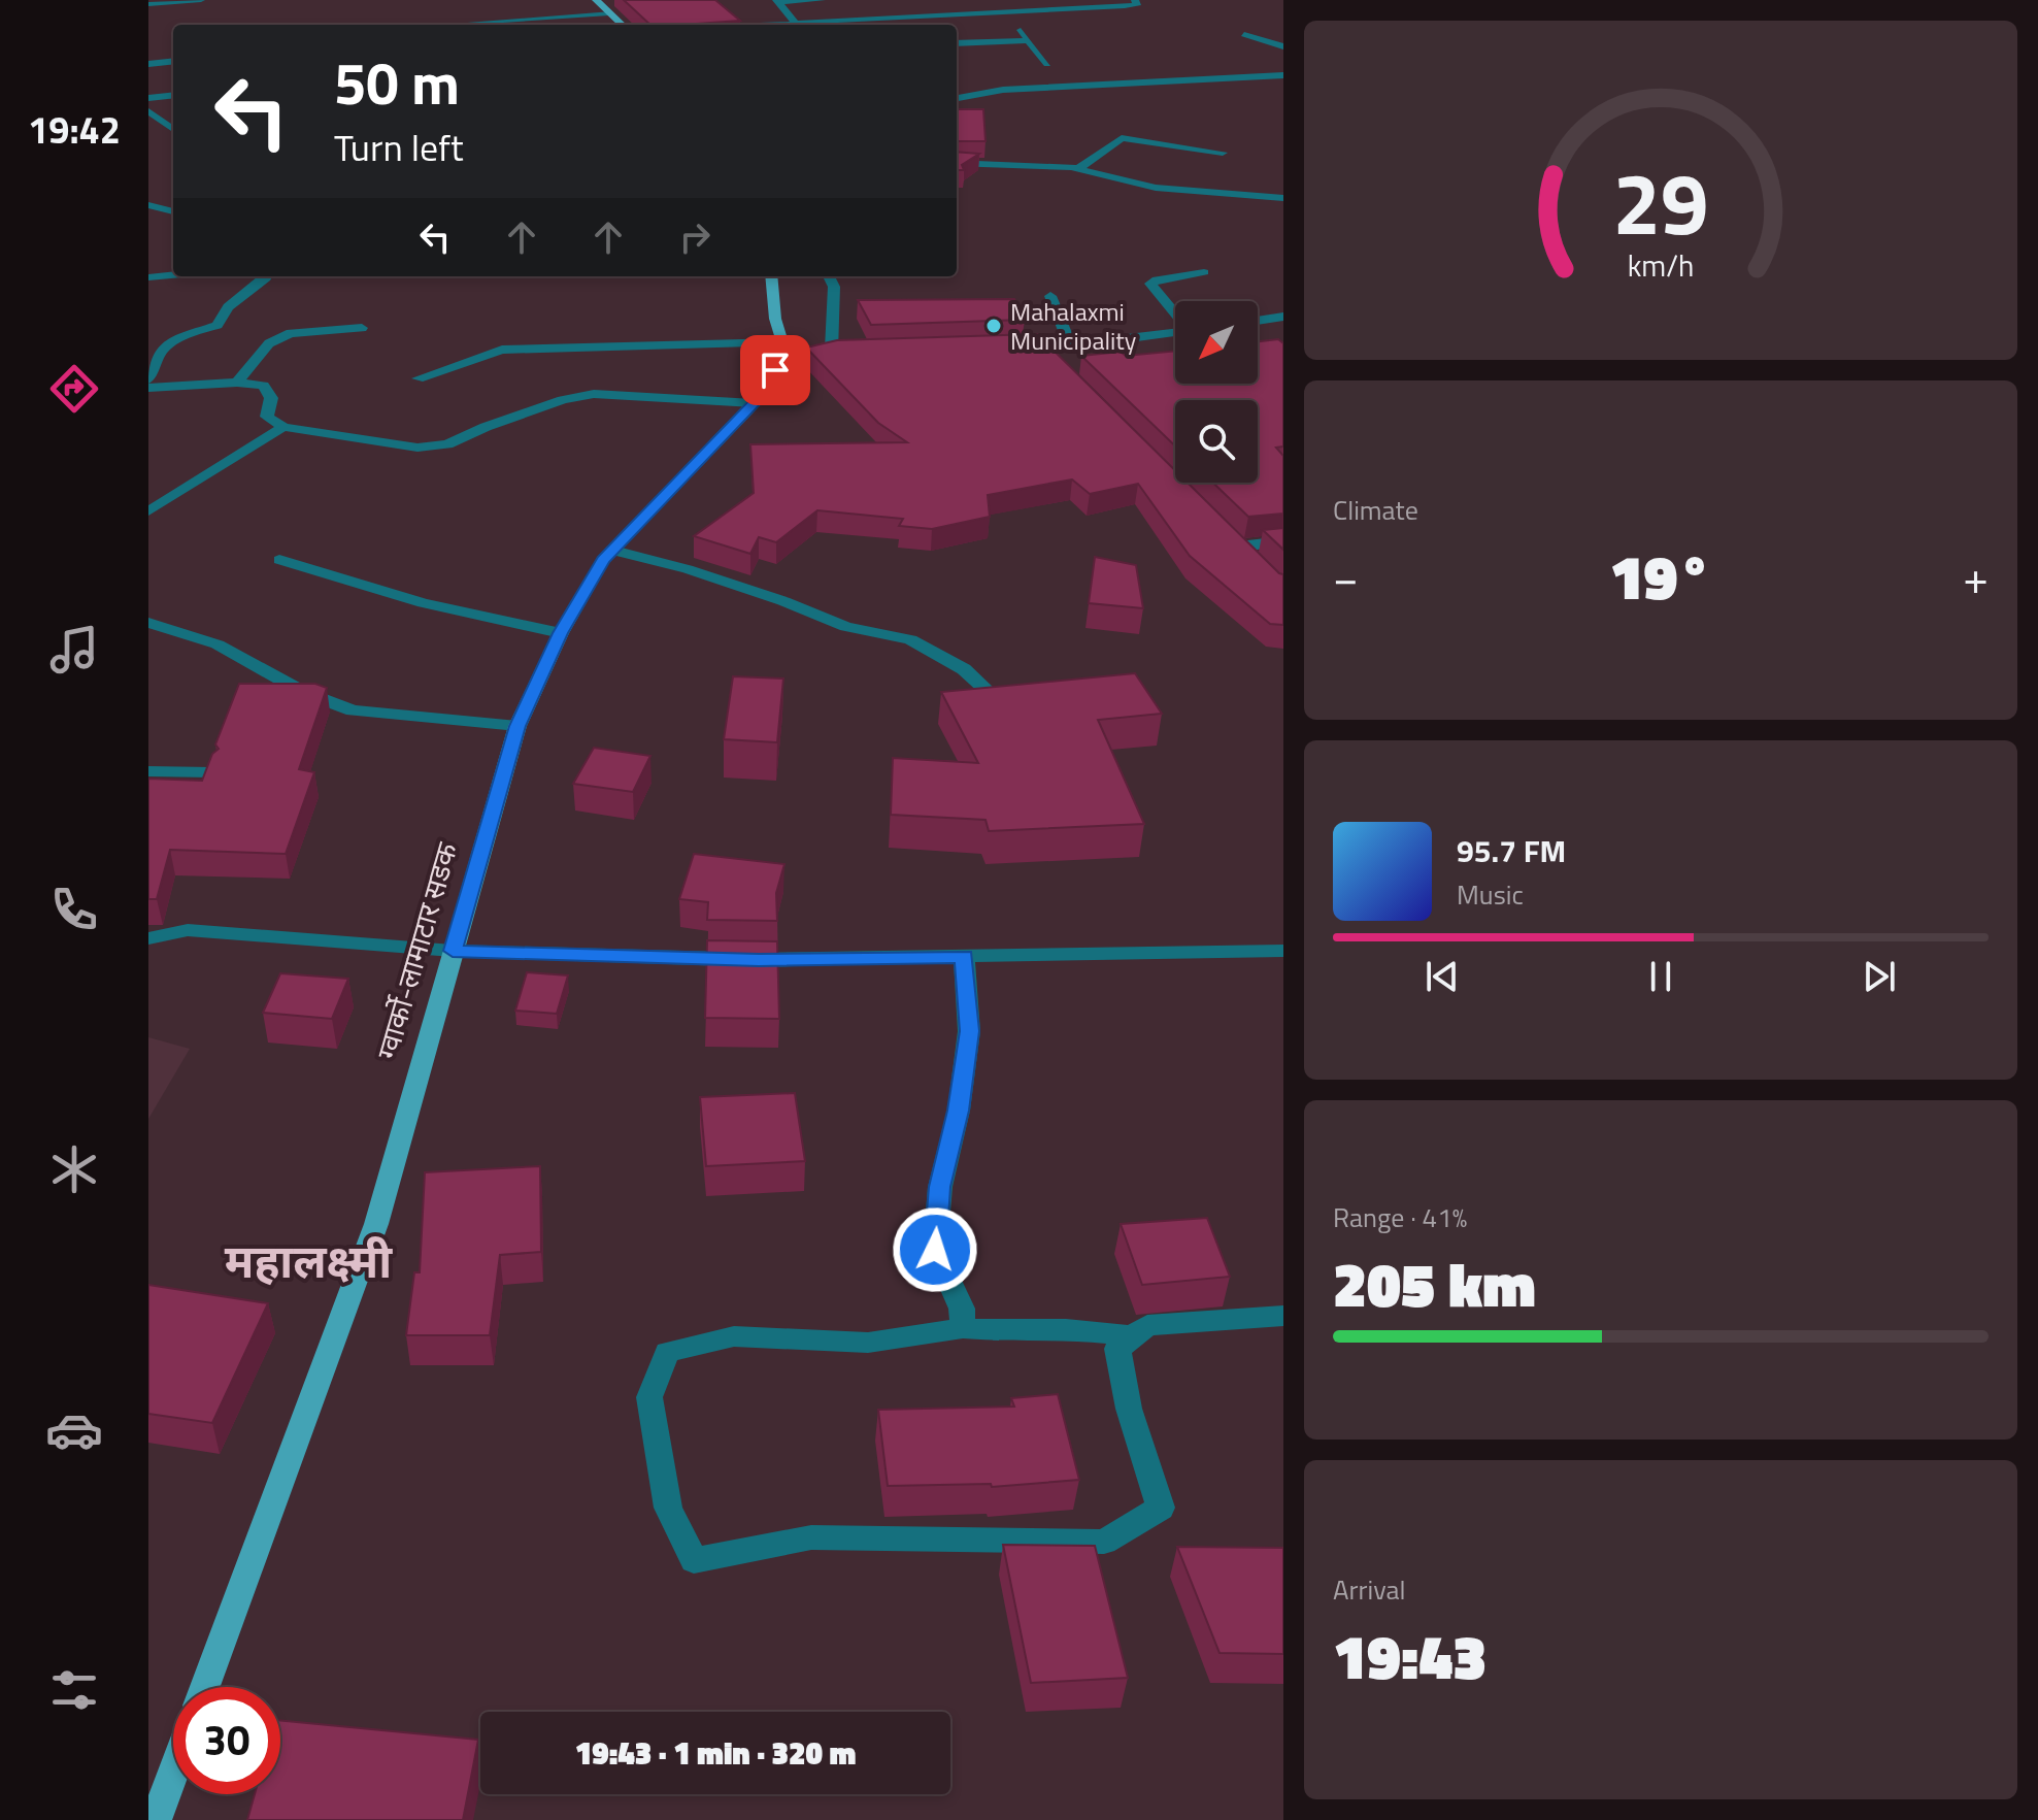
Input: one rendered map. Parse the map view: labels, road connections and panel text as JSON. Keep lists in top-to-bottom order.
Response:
{
  "streets": {
    "main road": ["ग्वार्को-लामाटार सडक"]
  },
  "districts": ["महालक्ष्मी"],
  "places": ["Mahalaxmi Municipality"],
  "north": "bottom left",
  "page": {
    "tabs": "19:42",
    "turn": ["50 m", "Turn left"],
    "tile": [
      "Climate",
      ["Range · 41%", "205 km"],
      ["Arrival", "19:43"]
    ],
    "heat": ["−", "19°", "+"],
    "song": ["95.7 FM", "Music"],
    "limit": "30",
    "trip": "19:43 · 1 min · 320 m",
    "gauge": ["29", "km/h"]
  }
}
